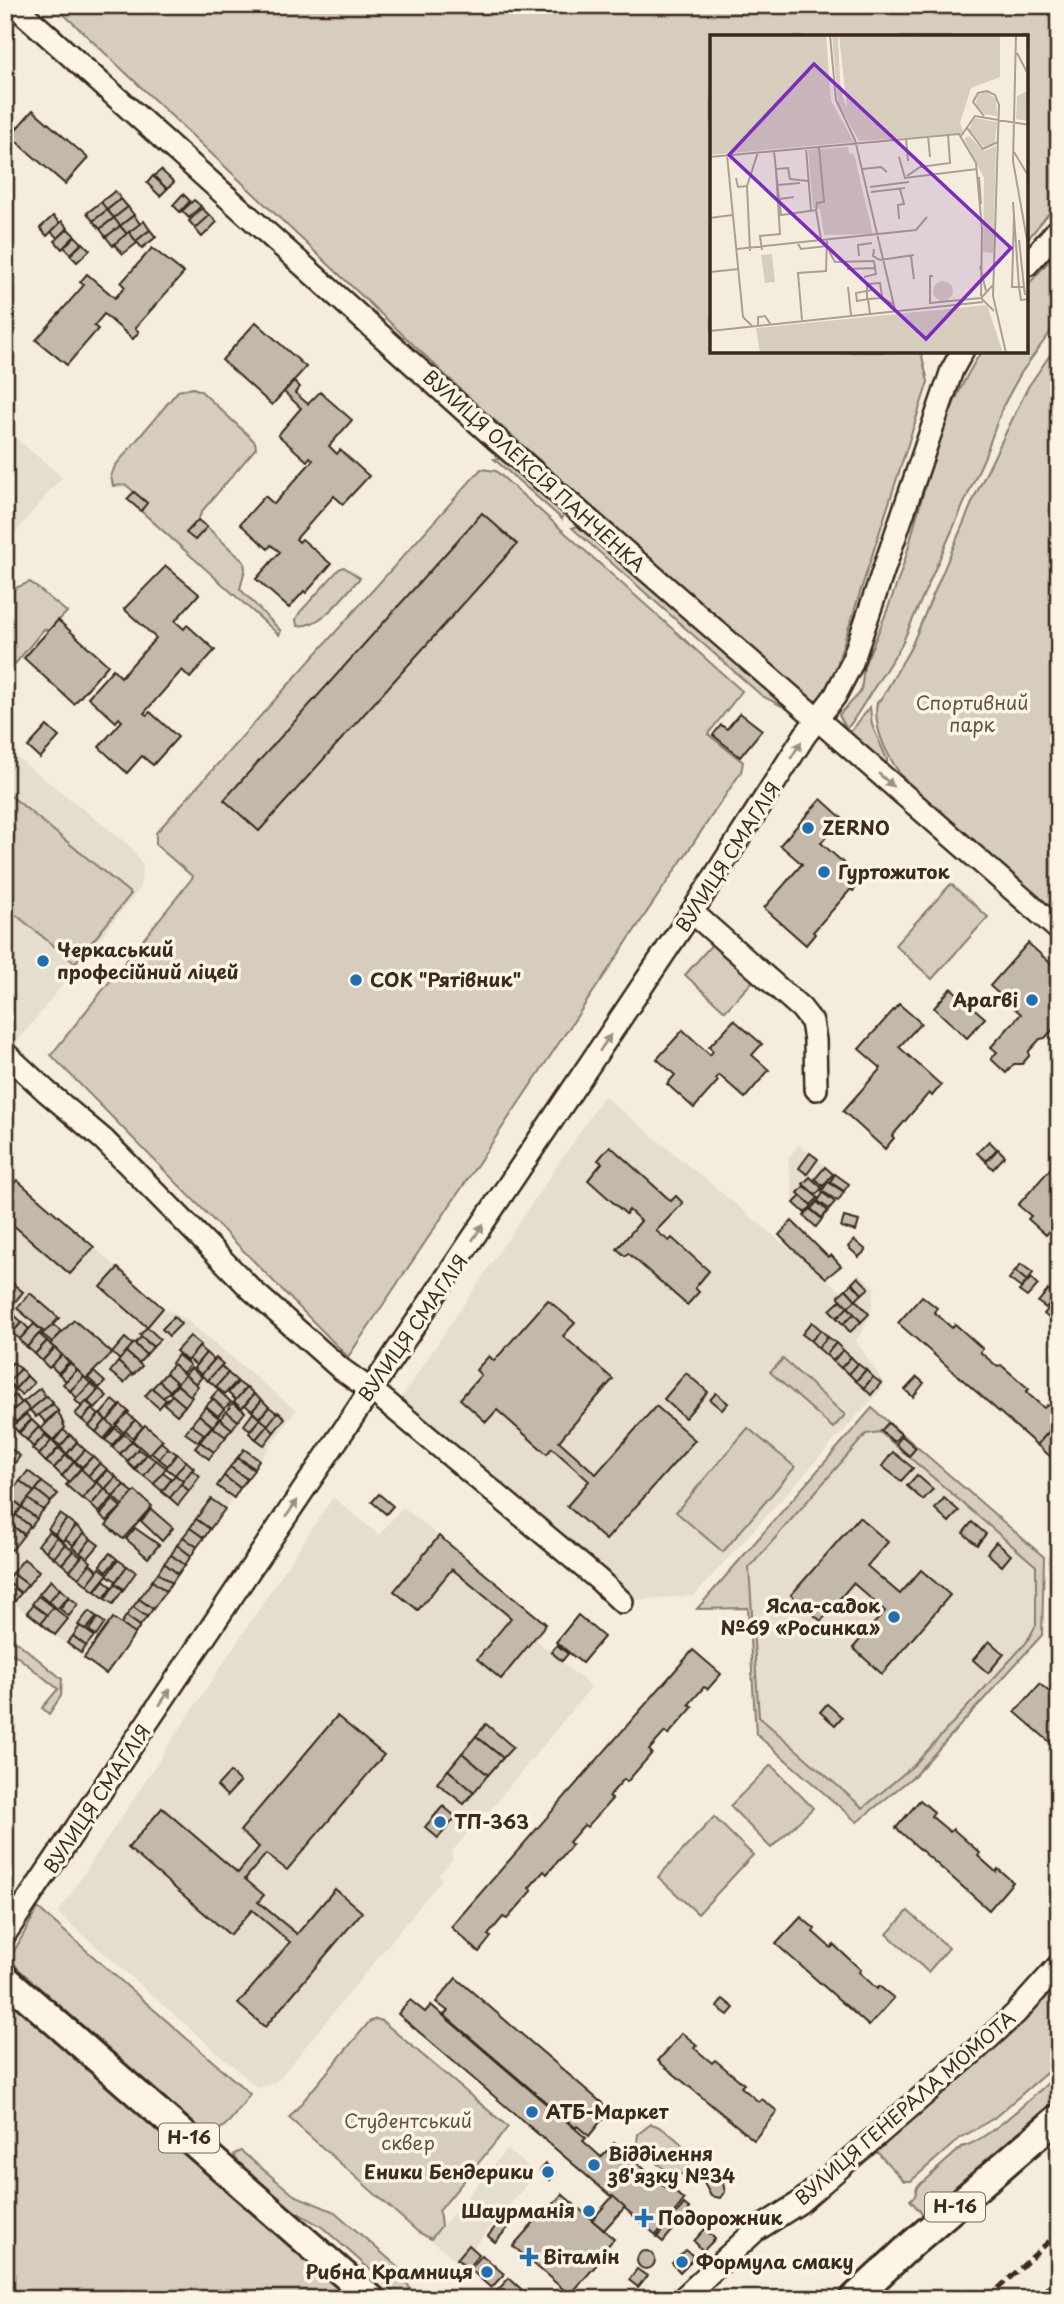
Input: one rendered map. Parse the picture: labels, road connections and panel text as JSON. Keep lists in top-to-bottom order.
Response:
{
  "streets": {
    "main road": ["Н-16"],
    "street": ["ВУЛИЦЯ ОЛЕКСІЯ ПАНЧЕНКА", "ВУЛИЦЯ СМАГЛІЯ", "ВУЛИЦЯ ГЕНЕРАЛА МОМОТА"]
  },
  "crossings": [
    ["ВУЛИЦЯ ОЛЕКСІЯ ПАНЧЕНКА", "ВУЛИЦЯ СМАГЛІЯ"]
  ],
  "one_way": ["ВУЛИЦЯ СМАГЛІЯ"],
  "parks": ["Спортивний парк", "Студентський сквер"],
  "places": {
    "other": [
      "ZERNO",
      "Гуртожиток",
      "Черкаський професійний ліцей",
      "СОК \"Рятівник\"",
      "Арагві",
      "Ясла-садок №69 «Росинка»",
      "ТП-363",
      "АТБ-Маркет",
      "Відділення зв'язку №34",
      "Еники Бендерики",
      "Шаурманія",
      "Формула смаку",
      "Рибна Крамниця"
    ],
    "health": ["Подорожник", "Вітамін"]
  }
}
